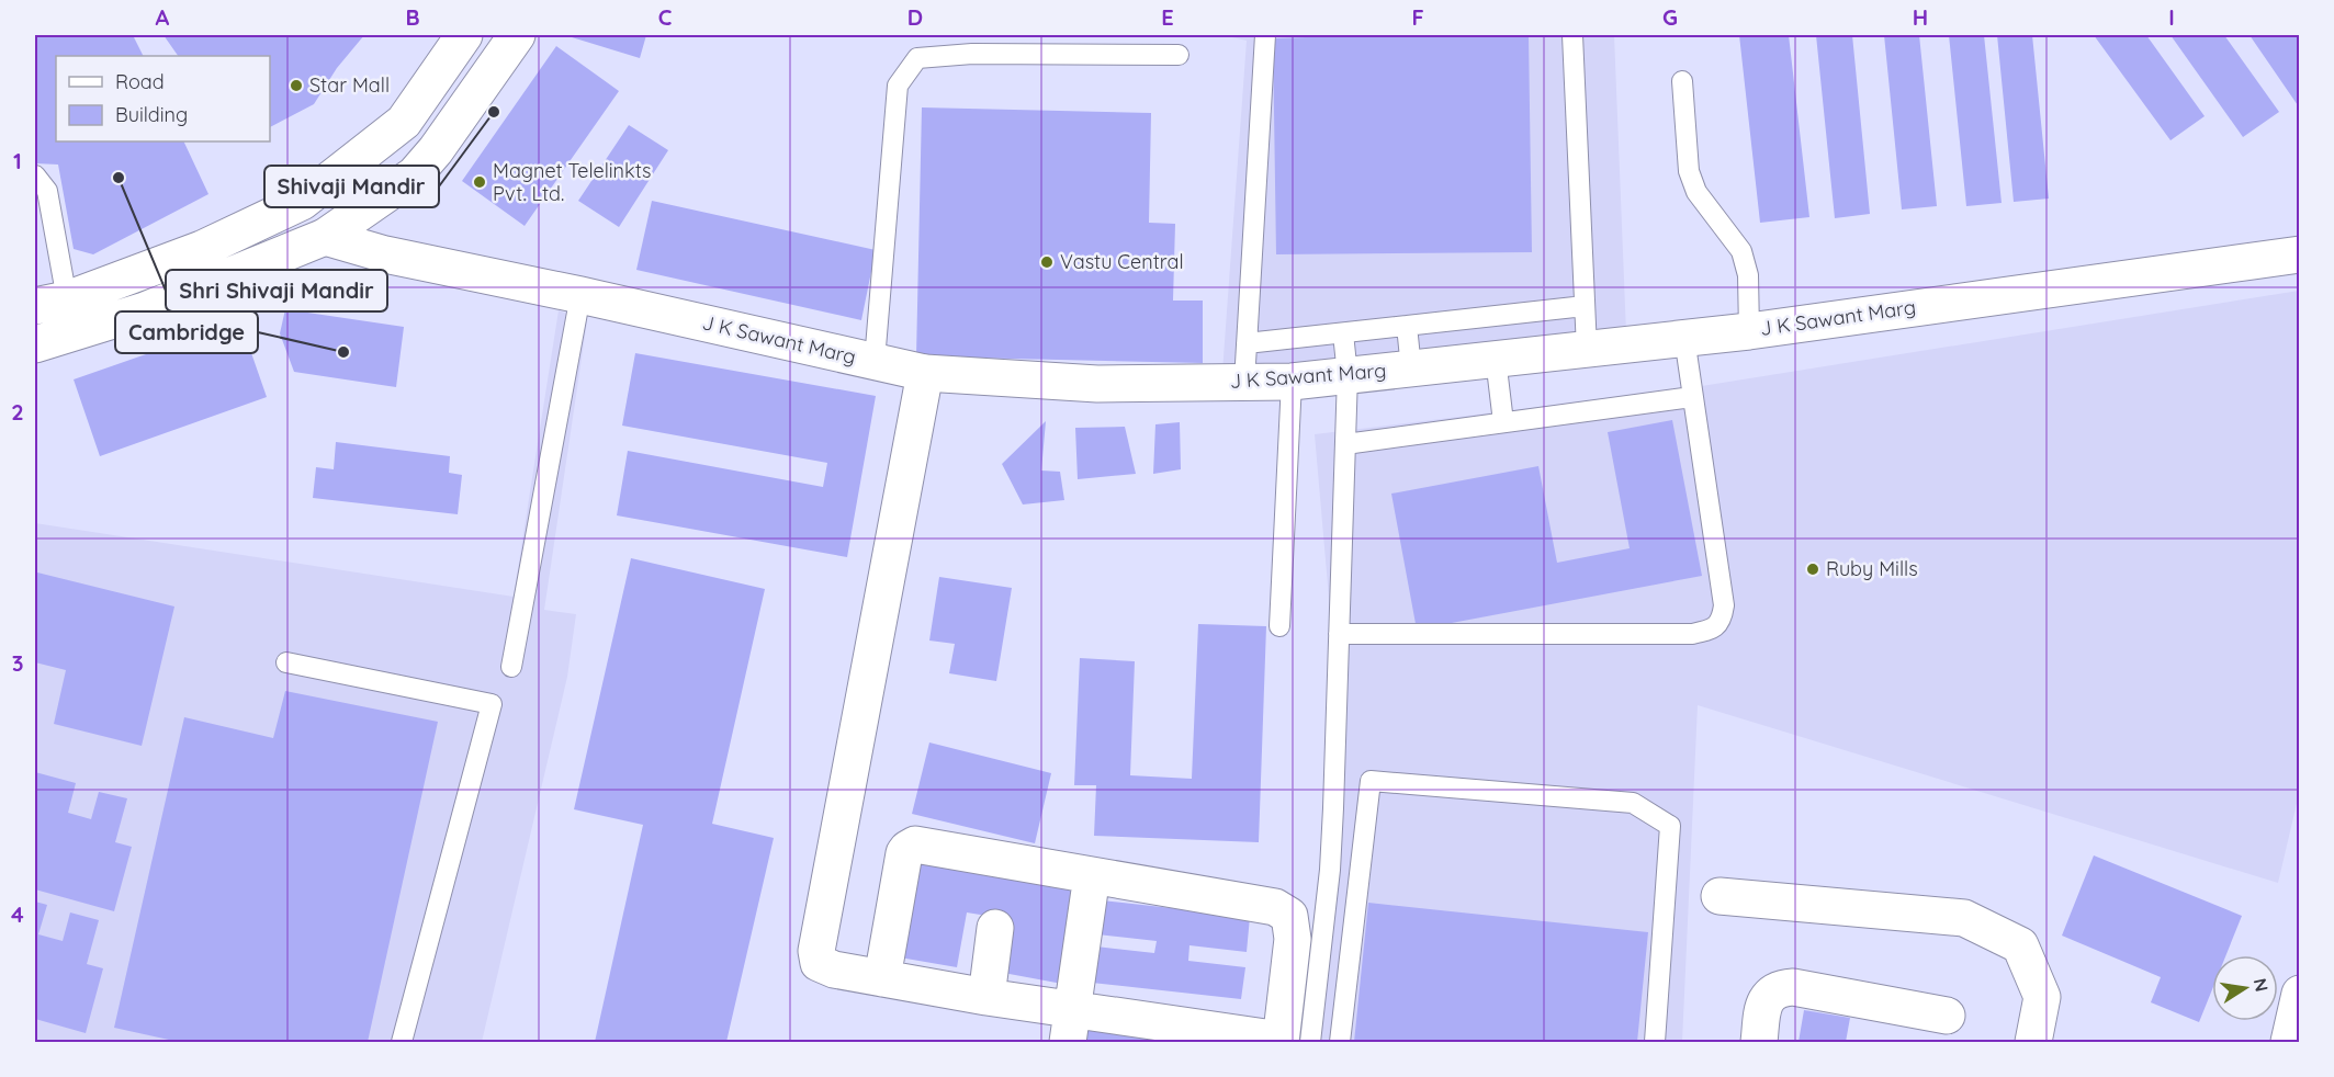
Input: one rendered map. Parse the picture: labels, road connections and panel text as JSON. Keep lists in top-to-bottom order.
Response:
{
  "streets": {
    "street": ["J K Sawant Marg"]
  },
  "places": [
    "Star Mall",
    "Shivaji Mandir",
    "Shri Shivaji Mandir",
    "Magnet Telelinkts Pvt. Ltd.",
    "Vastu Central",
    "Cambridge",
    "Ruby Mills"
  ],
  "legend": ["Road", "Building"],
  "north": "right",
  "grid": {
    "columns": [
      "A",
      "B",
      "C",
      "D",
      "E",
      "F",
      "G",
      "H",
      "I"
    ],
    "rows": [
      "1",
      "2",
      "3",
      "4"
    ]
  }
}
